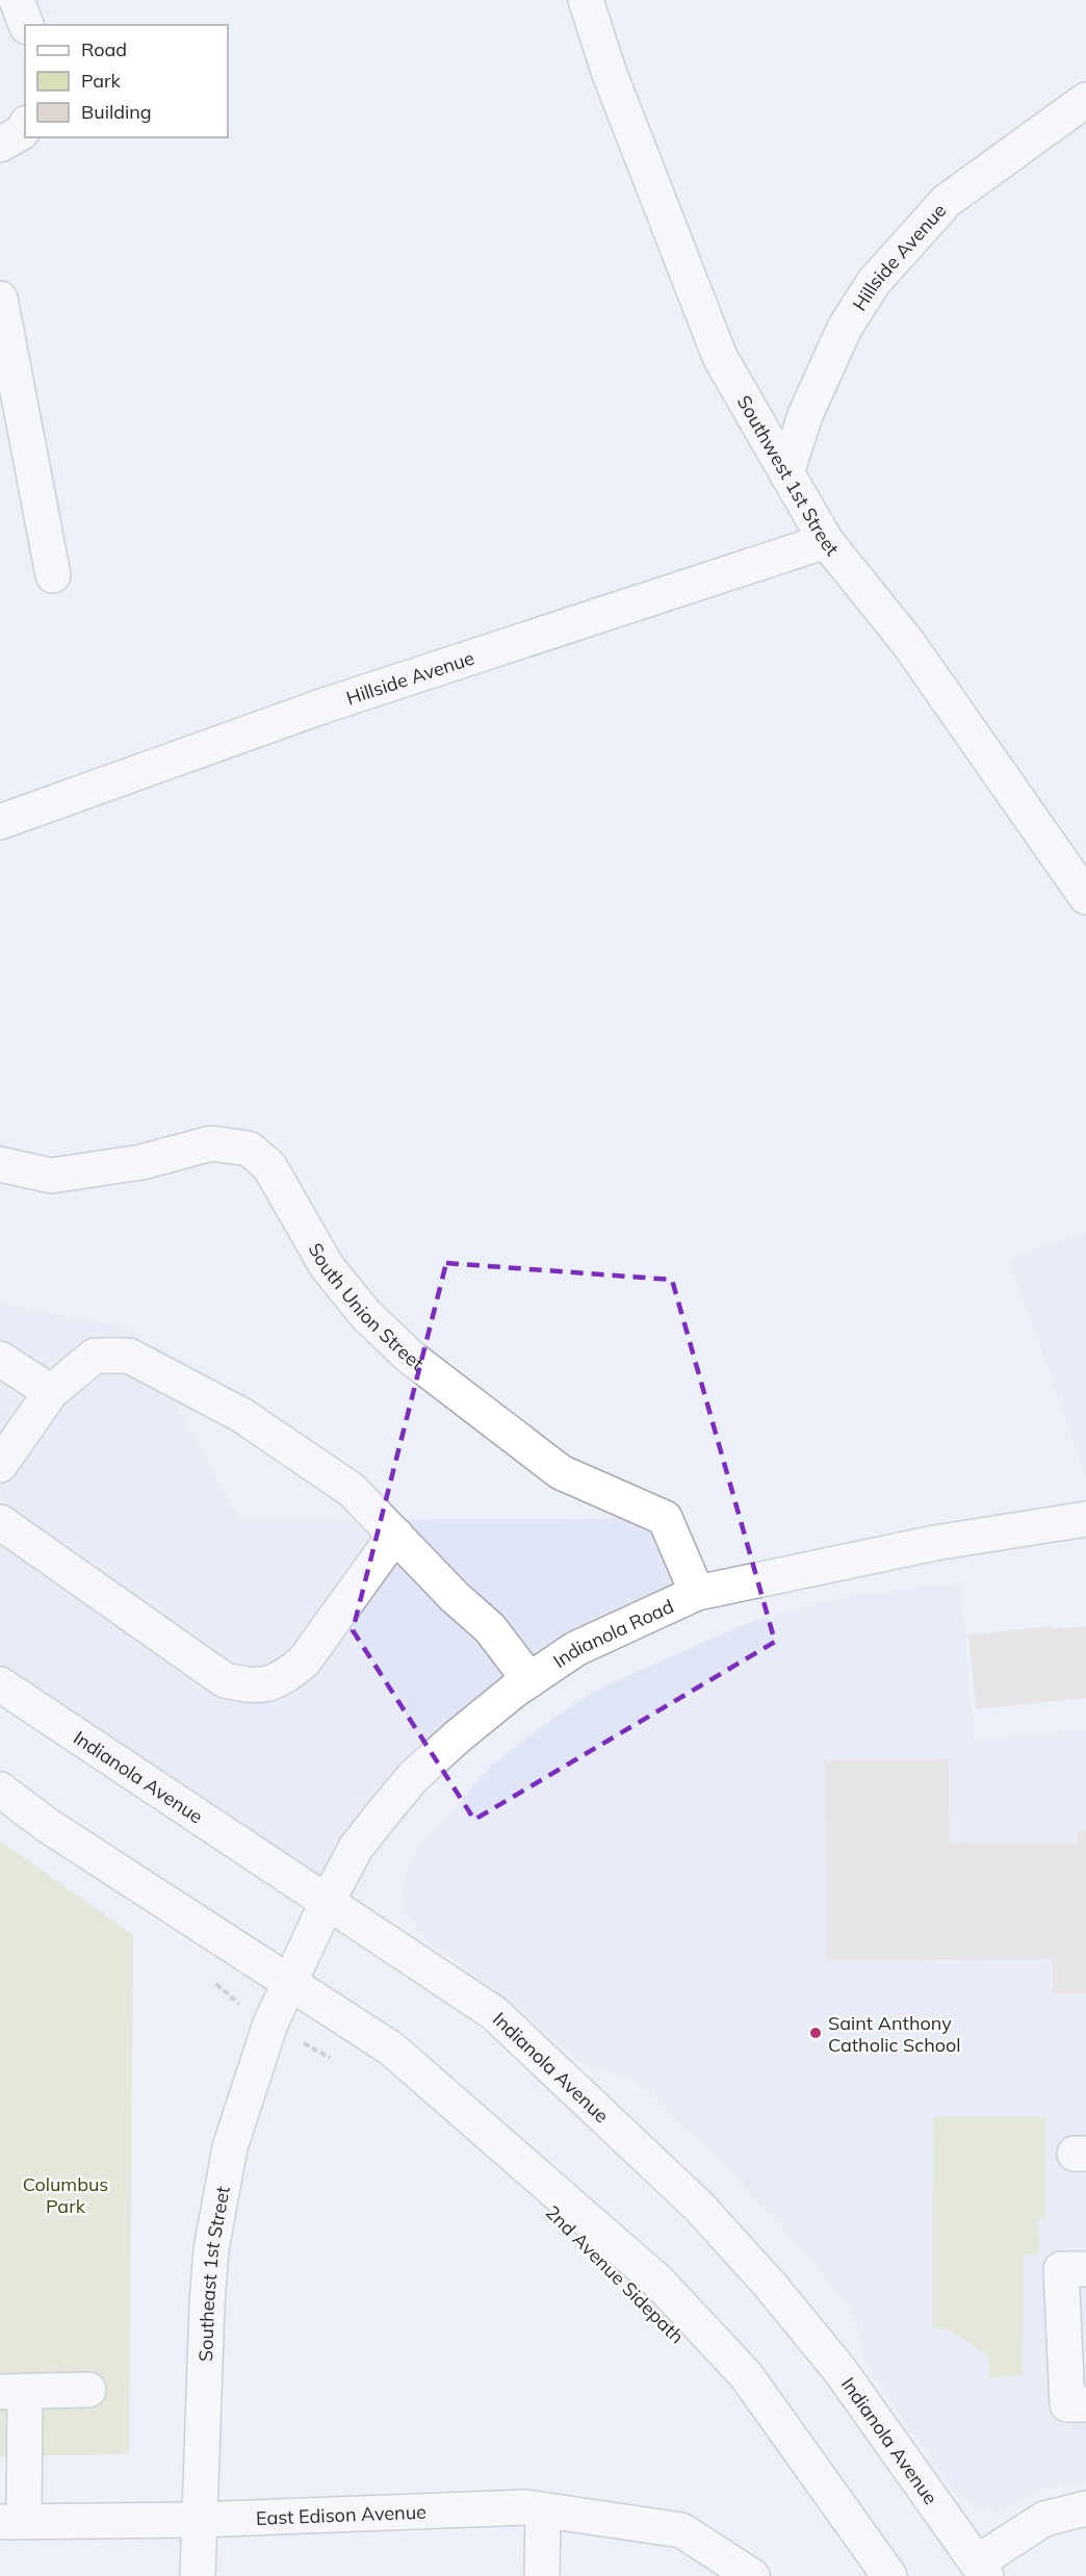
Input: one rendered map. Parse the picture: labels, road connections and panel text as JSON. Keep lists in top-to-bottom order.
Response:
{
  "streets": {
    "street": [
      "Hillside Avenue",
      "Southwest 1st Street",
      "South Union Street",
      "Indianola Road",
      "Indianola Avenue",
      "Southeast 1st Street",
      "East Edison Avenue"
    ]
  },
  "crossings": [
    ["Hillside Avenue", "Southwest 1st Street"],
    ["South Union Street", "Indianola Road"],
    ["Indianola Road", "Indianola Avenue"],
    ["Indianola Road", "Southeast 1st Street"],
    ["Southeast 1st Street", "East Edison Avenue"]
  ],
  "parks": ["Columbus Park"],
  "places": ["Saint Anthony Catholic School"],
  "legend": ["Road", "Park", "Building"]
}
